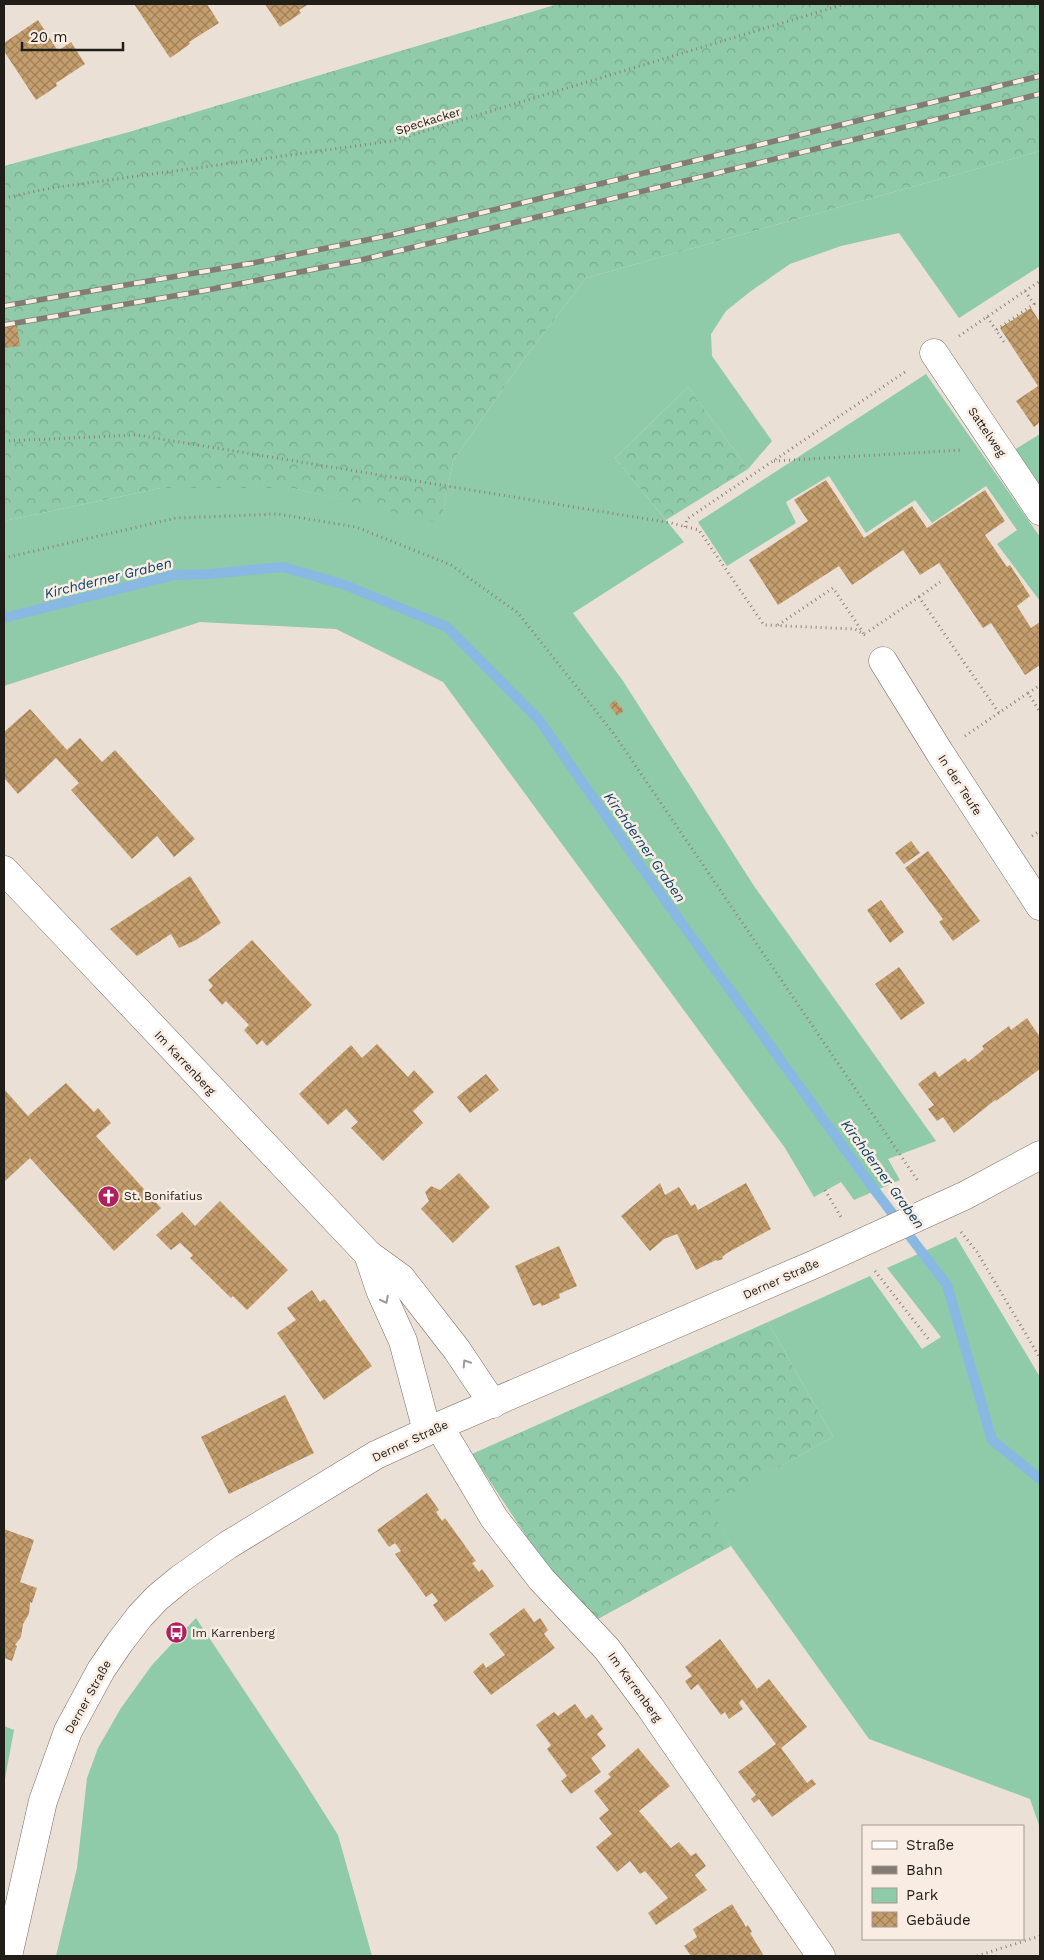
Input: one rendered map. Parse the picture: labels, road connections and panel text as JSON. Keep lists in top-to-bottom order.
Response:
{
  "streets": {
    "street": [
      "Sattelweg",
      "In der Teufe",
      "Im Karrenberg",
      "Derner Straße"
    ],
    "path": ["Speckacker"]
  },
  "crossings": [
    ["Im Karrenberg", "Derner Straße"]
  ],
  "water": ["Kirchderner Graben"],
  "places": {
    "church": ["St. Bonifatius"],
    "bus stop": ["Im Karrenberg"]
  },
  "legend": [
    "Straße",
    "Bahn",
    "Park",
    "Gebäude"
  ],
  "scale_bar": "20 m"
}
